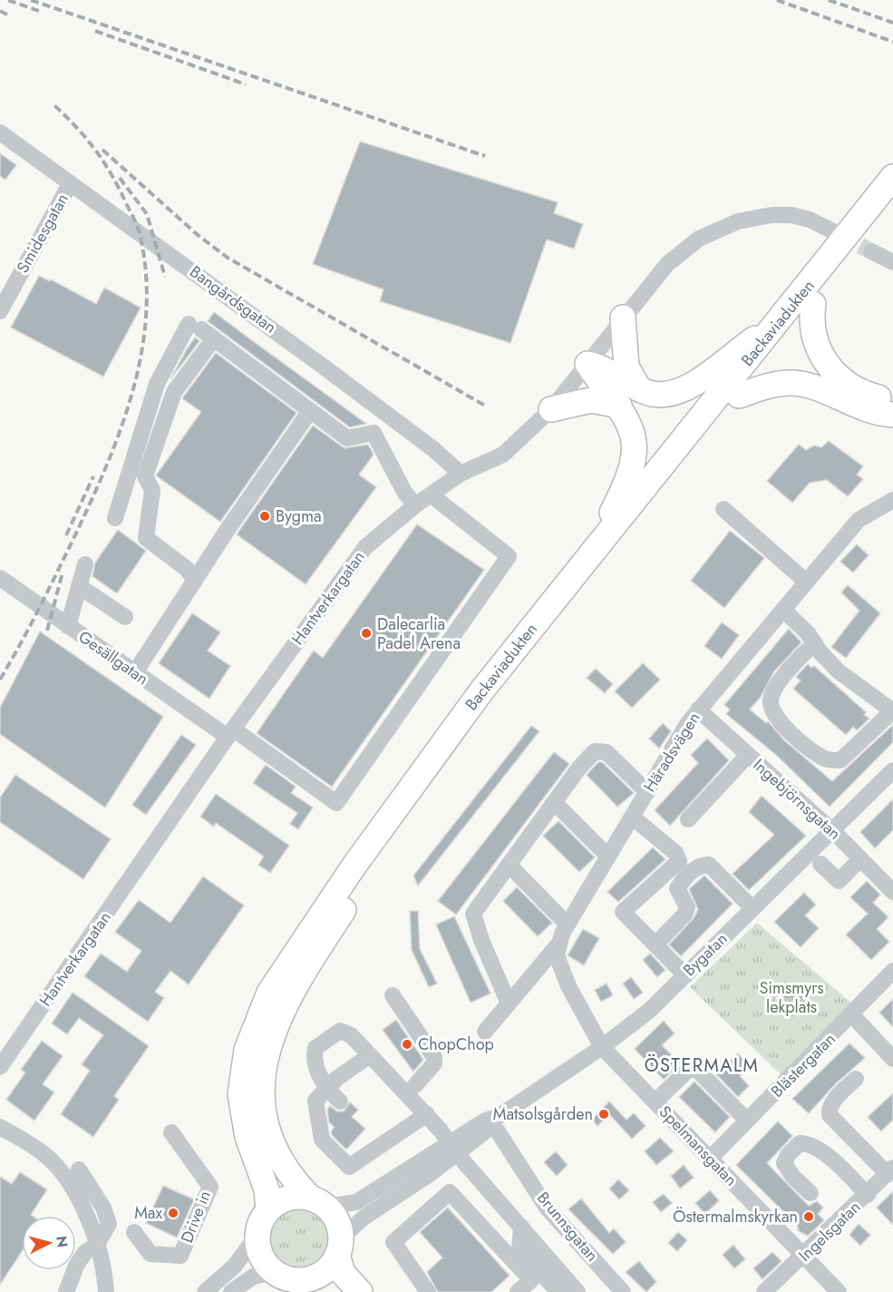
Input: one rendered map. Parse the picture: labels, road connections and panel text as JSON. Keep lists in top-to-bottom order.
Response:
{
  "streets": {
    "highway": ["Backaviadukten"],
    "street": [
      "Smidesgatan",
      "Bangårdsgatan",
      "Hantverkargatan",
      "Gesällgatan",
      "Häradsvägen",
      "Ingebjörnsgatan",
      "Bygatan",
      "Blästergatan",
      "Spelmansgatan",
      "Drive in",
      "Brunnsgatan",
      "Ingelsgatan"
    ]
  },
  "crossings": [
    ["Smidesgatan", "Bangårdsgatan"],
    ["Bangårdsgatan", "Hantverkargatan"],
    ["Backaviadukten", "Bygatan"],
    ["Hantverkargatan", "Gesällgatan"],
    ["Häradsvägen", "Ingebjörnsgatan"],
    ["Ingebjörnsgatan", "Bygatan"],
    ["Bygatan", "Spelmansgatan"],
    ["Bygatan", "Brunnsgatan"],
    ["Blästergatan", "Spelmansgatan"],
    ["Spelmansgatan", "Ingelsgatan"]
  ],
  "districts": ["ÖSTERMALM"],
  "parks": ["Simsmyrs lekplats"],
  "places": [
    "Bygma",
    "Dalecarlia Padel Arena",
    "ChopChop",
    "Matsolsgården",
    "Max",
    "Östermalmskyrkan"
  ],
  "north": "right"
}
